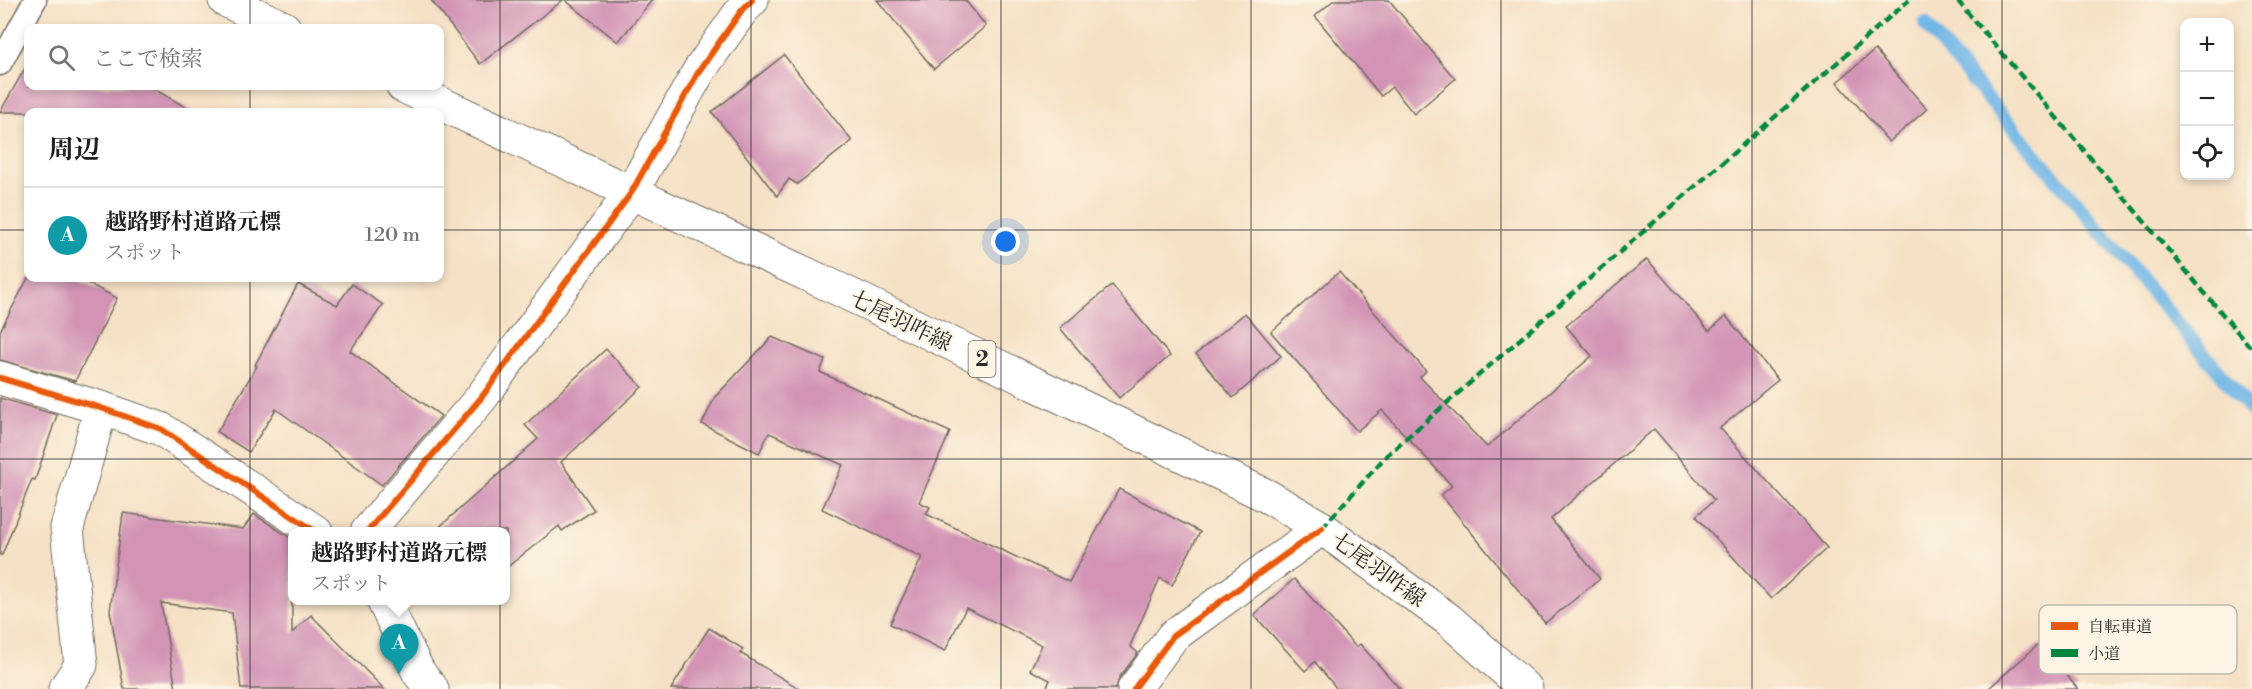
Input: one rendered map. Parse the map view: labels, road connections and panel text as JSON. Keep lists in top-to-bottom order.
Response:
{
  "streets": {
    "street": ["七尾羽咋線", "2"]
  },
  "legend": ["自転車道", "小道"],
  "page": {
    "map_buttons": ["+", "−"],
    "search": "ここで検索",
    "heading": "周辺",
    "list": [
      {
        "mark": "A",
        "name": "越路野村道路元標",
        "note": "スポット",
        "value": "120 m"
      }
    ],
    "popup": ["越路野村道路元標", "スポット"],
    "pins": "A"
  }
}
